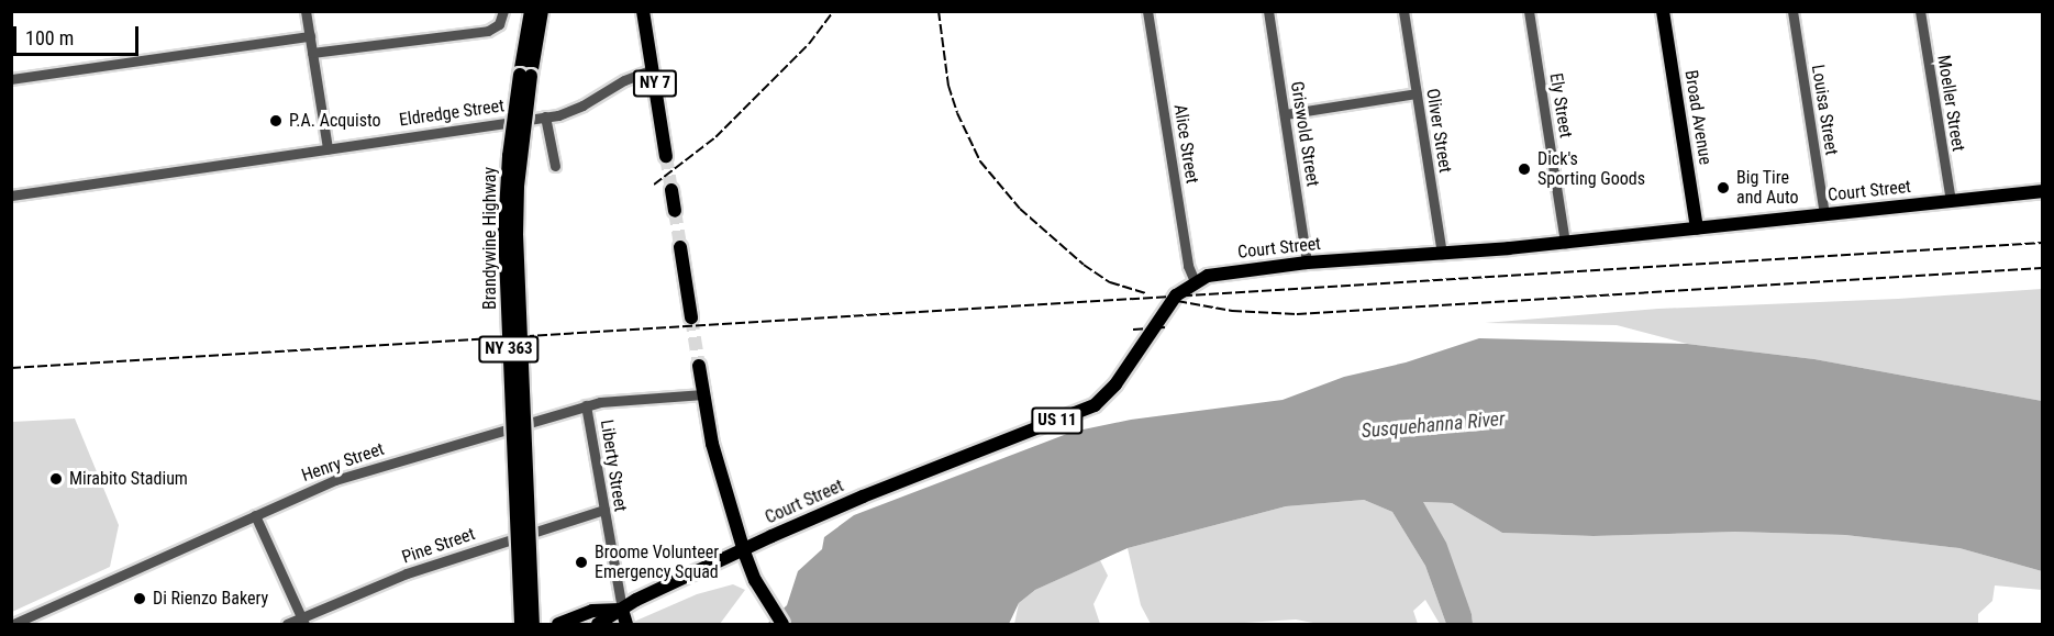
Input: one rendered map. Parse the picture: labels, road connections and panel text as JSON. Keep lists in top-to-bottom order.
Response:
{
  "streets": {
    "main road": [
      "NY 7",
      "Broad Avenue",
      "Court Street",
      "Brandywine Highway",
      "NY 363",
      "US 11"
    ],
    "street": [
      "Moeller Street",
      "Ely Street",
      "Louisa Street",
      "Eldredge Street",
      "Oliver Street",
      "Griswold Street",
      "Alice Street",
      "Henry Street",
      "Liberty Street",
      "Pine Street"
    ]
  },
  "crossings": [
    ["NY 7", "Eldredge Street"],
    ["Moeller Street", "Court Street"],
    ["Ely Street", "Court Street"],
    ["Louisa Street", "Court Street"],
    ["Broad Avenue", "Court Street"],
    ["Oliver Street", "Court Street"],
    ["Griswold Street", "Court Street"],
    ["Alice Street", "Court Street"],
    ["Court Street", "Liberty Street"],
    ["Henry Street", "Liberty Street"],
    ["Liberty Street", "Pine Street"]
  ],
  "water": ["Susquehanna River"],
  "places": [
    "P.A. Acquisto",
    "Dick's Sporting Goods",
    "Big Tire and Auto",
    "Mirabito Stadium",
    "Broome Volunteer Emergency Squad",
    "Di Rienzo Bakery"
  ],
  "scale_bar": "100 m"
}
